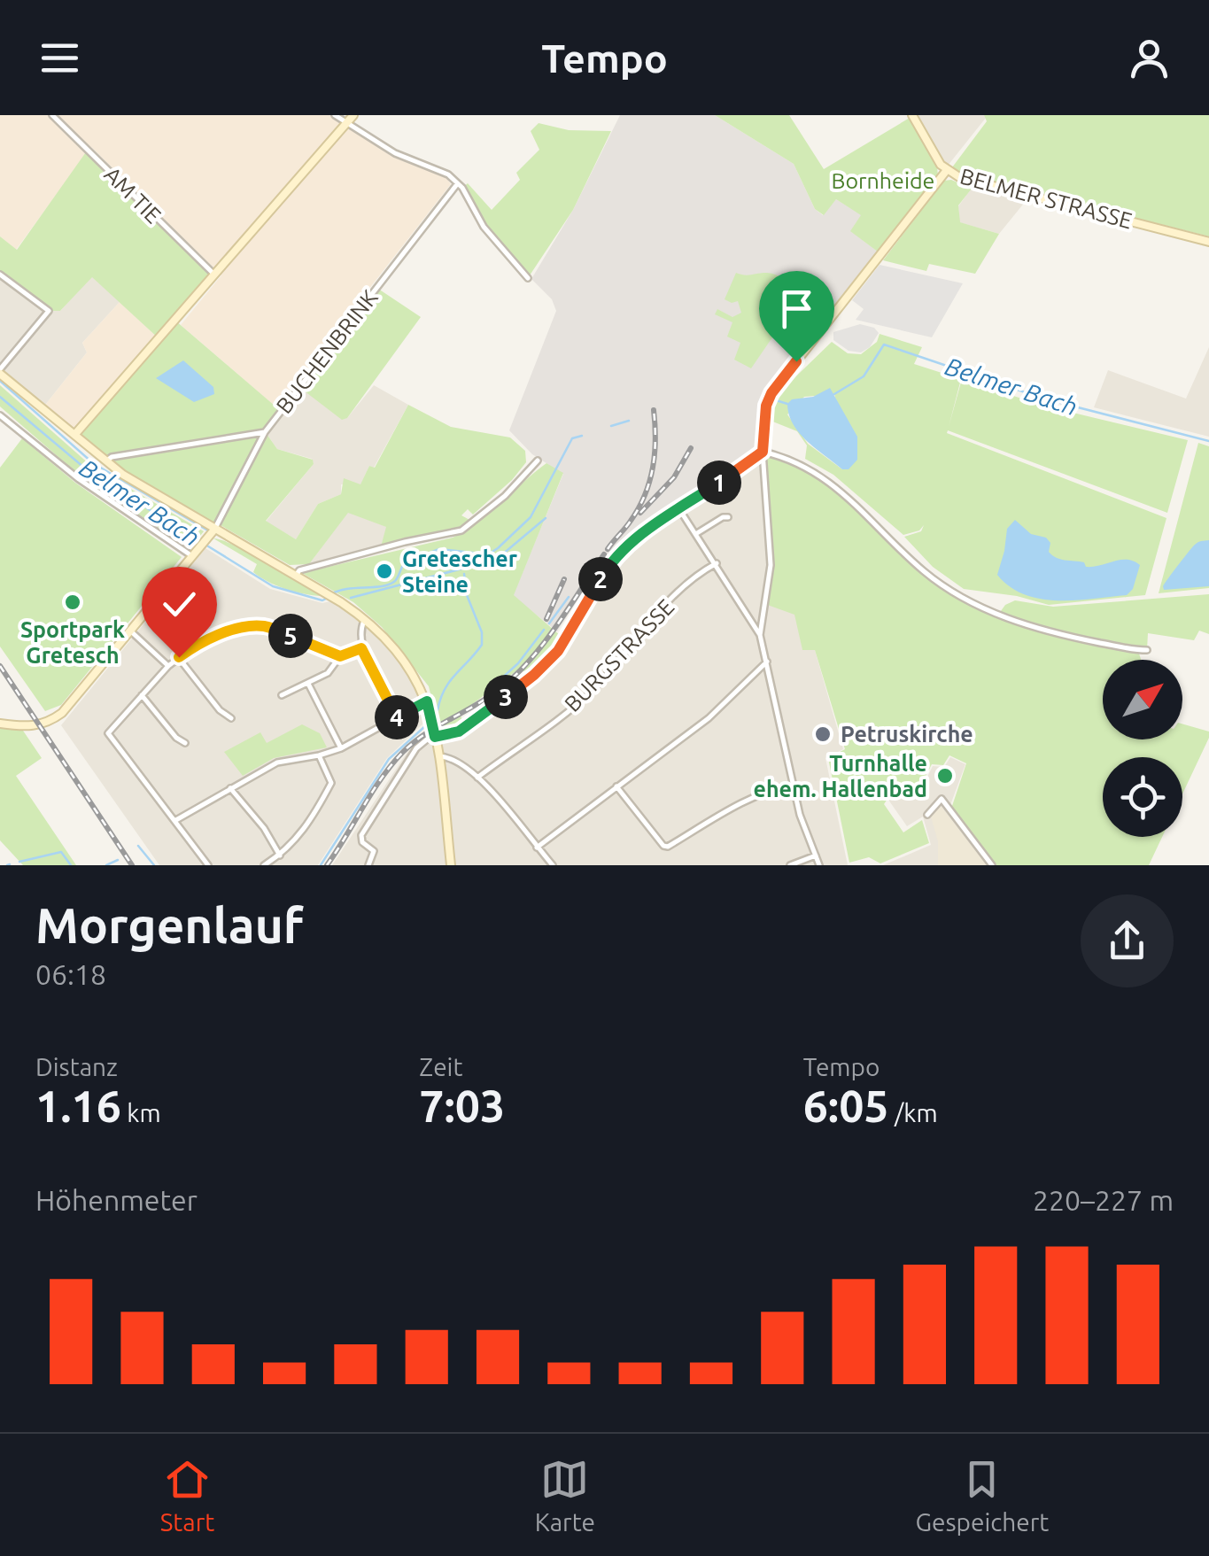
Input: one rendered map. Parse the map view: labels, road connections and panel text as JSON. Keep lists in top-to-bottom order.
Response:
{
  "streets": {
    "street": [
      "AM TIE",
      "BELMER STRASSE",
      "BUCHENBRINK",
      "BURGSTRASSE"
    ]
  },
  "water": ["Belmer Bach"],
  "parks": ["Bornheide"],
  "places": [
    "Gretescher Steine",
    "Sportpark Gretesch",
    "Petruskirche",
    "Turnhalle ehem. Hallenbad"
  ],
  "north": "top right",
  "page": {
    "header": "Tempo",
    "pins": [
      "1",
      "2",
      "5",
      "3",
      "4"
    ],
    "heading": ["Morgenlauf", "06:18"],
    "stats": [
      ["Distanz", "1.16 km"],
      ["Zeit", "7:03"],
      ["Tempo", "6:05 /km"]
    ],
    "chart": ["Höhenmeter", "220–227 m"],
    "tabs": ["Start", "Karte", "Gespeichert"]
  }
}
